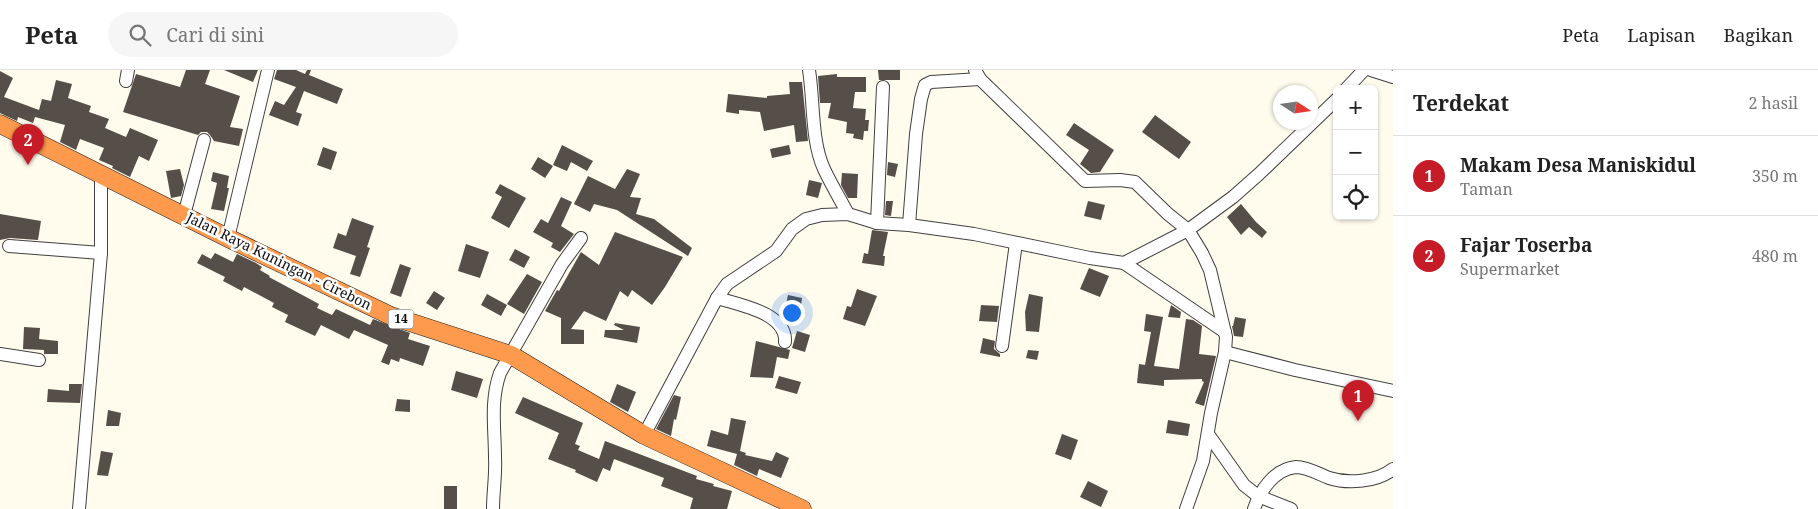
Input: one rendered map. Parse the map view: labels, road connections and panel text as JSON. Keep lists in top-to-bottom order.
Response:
{
  "streets": {
    "highway": ["Jalan Raya Kuningan - Cirebon", "14"]
  },
  "north": "right",
  "page": {
    "header": "Peta",
    "search": "Cari di sini",
    "nav": ["Peta", "Lapisan", "Bagikan"],
    "heading": ["Terdekat", "2 hasil"],
    "map_buttons": ["+", "−"],
    "pins": ["2", "1"],
    "list": [
      {
        "mark": "1",
        "name": "Makam Desa Maniskidul",
        "note": "Taman",
        "value": "350 m"
      },
      {
        "mark": "2",
        "name": "Fajar Toserba",
        "note": "Supermarket",
        "value": "480 m"
      }
    ]
  }
}
